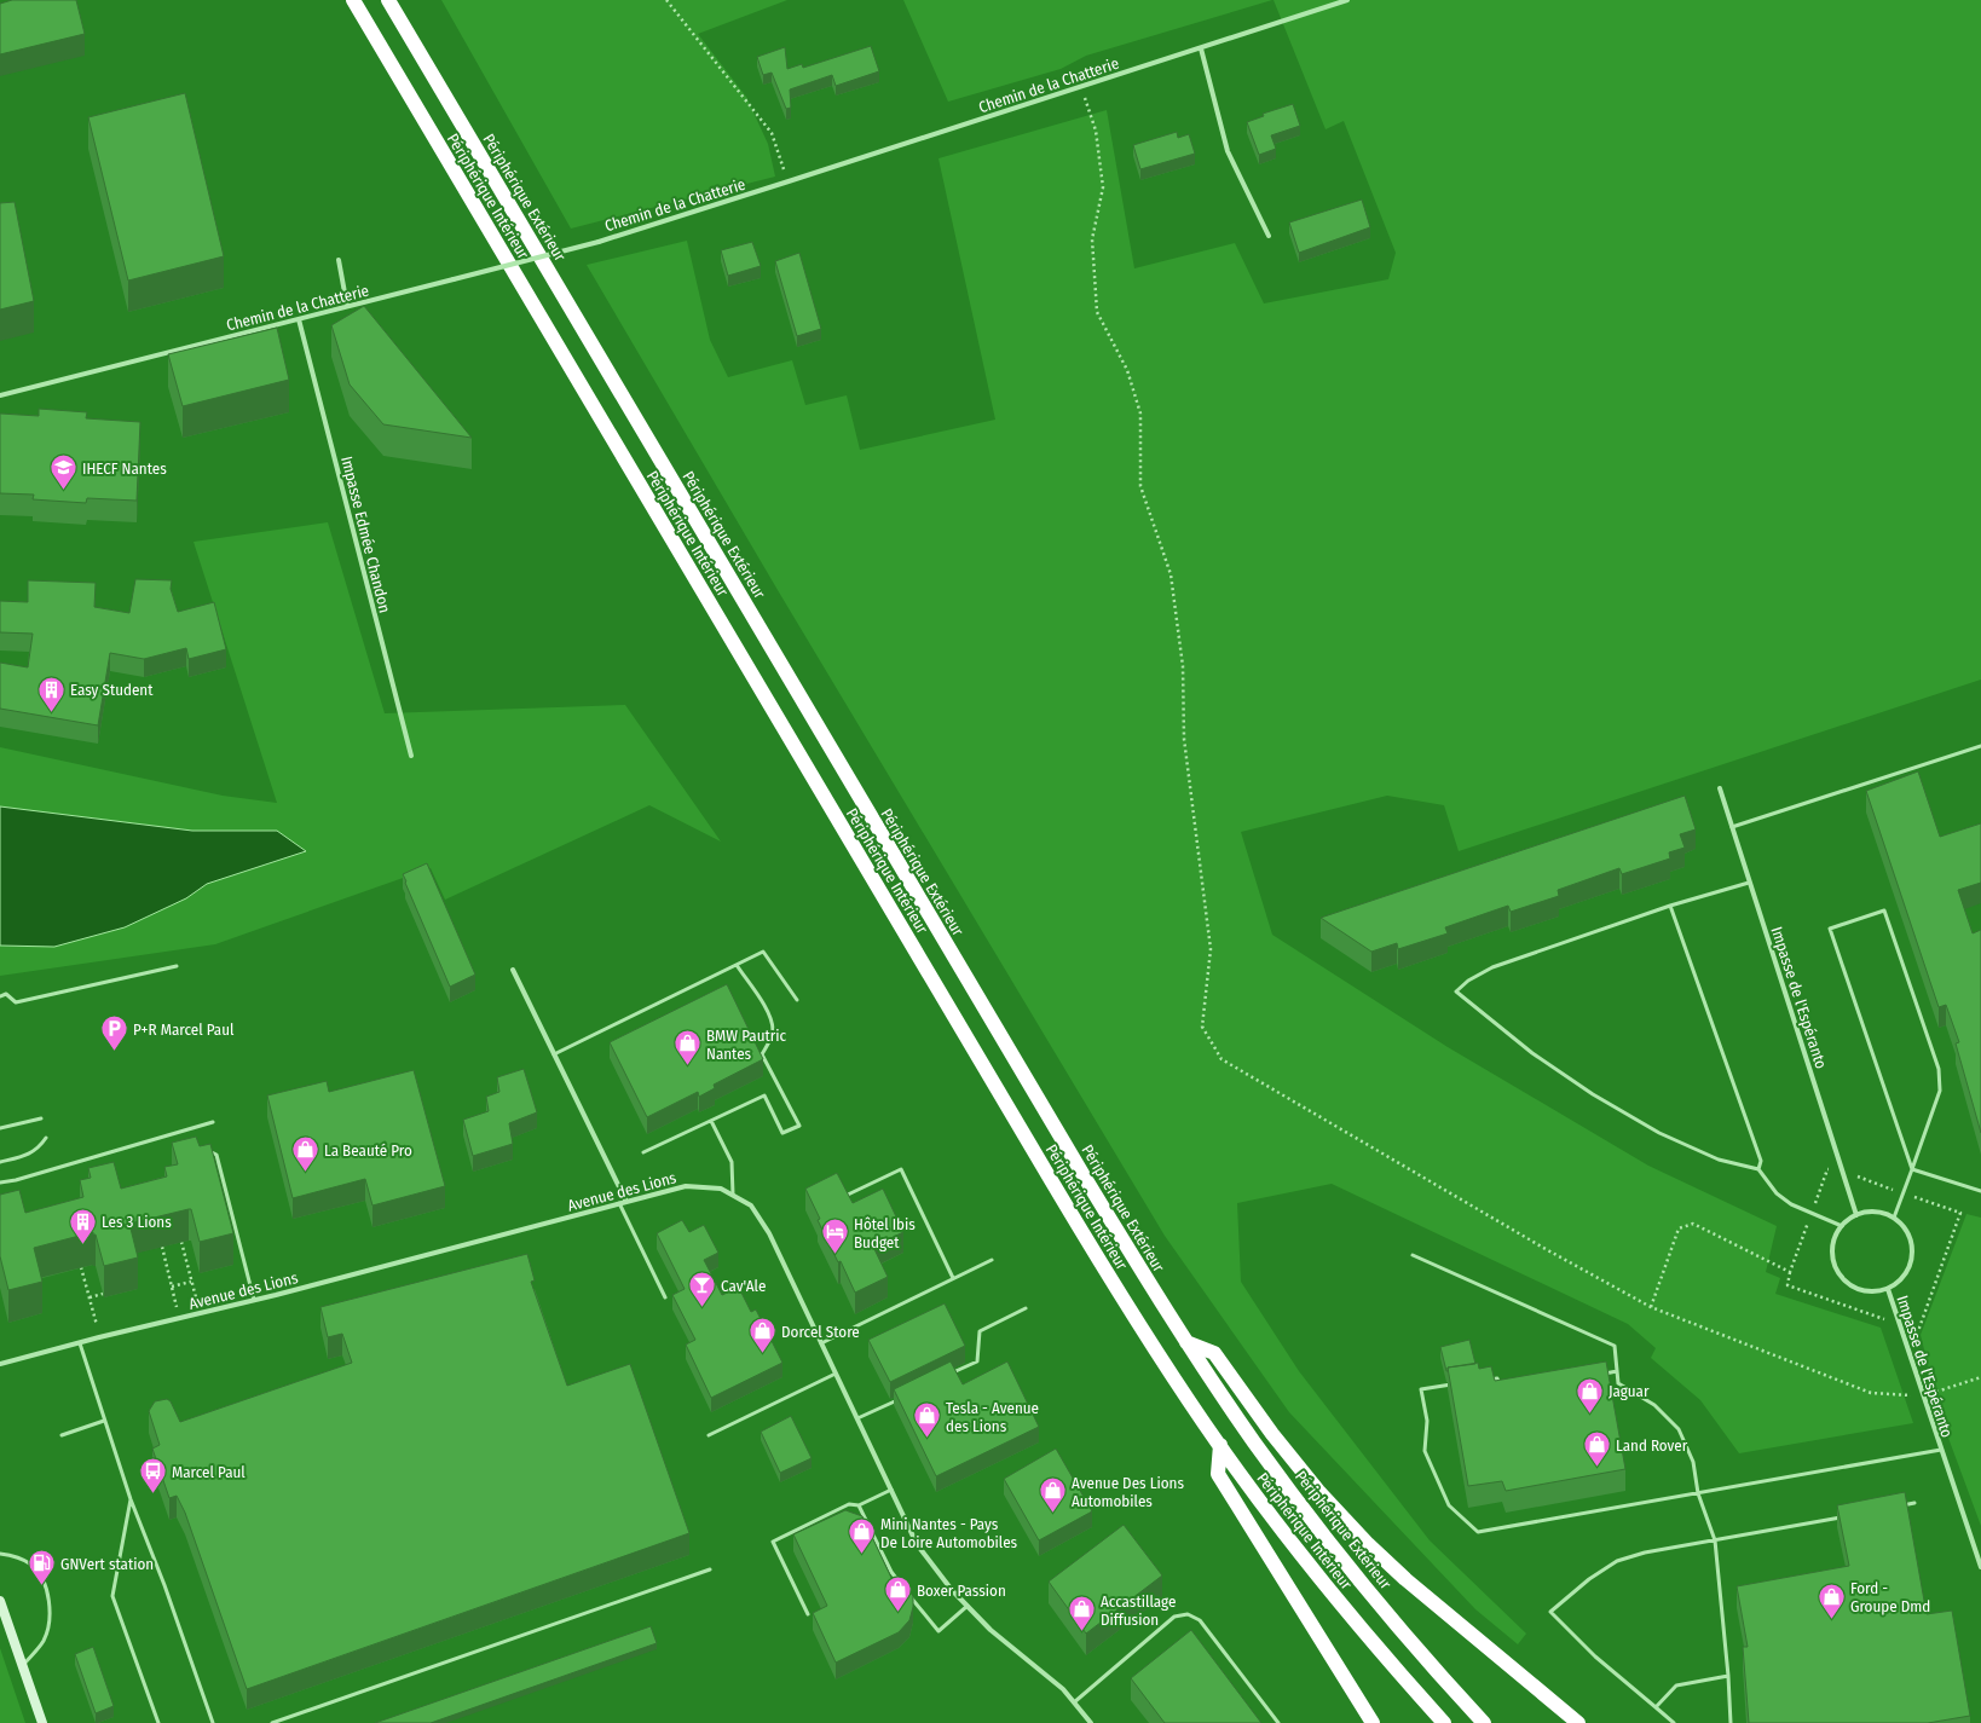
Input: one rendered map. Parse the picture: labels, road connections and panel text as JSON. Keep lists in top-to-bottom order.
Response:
{
  "streets": {
    "highway": ["Périphérique Intérieur", "Périphérique Extérieur"],
    "street": [
      "Chemin de la Chatterie",
      "Impasse Edmée Chandon",
      "Impasse de l'Espéranto",
      "Avenue des Lions"
    ]
  },
  "crossings": [
    ["Chemin de la Chatterie", "Impasse Edmée Chandon"]
  ],
  "places": {
    "school or university": ["IHECF Nantes"],
    "building": ["Easy Student", "Les 3 Lions"],
    "parking": ["P+R Marcel Paul"],
    "shop": [
      "BMW Pautric Nantes",
      "La Beauté Pro",
      "Dorcel Store",
      "Jaguar",
      "Tesla - Avenue des Lions",
      "Land Rover",
      "Avenue Des Lions Automobiles",
      "Mini Nantes - Pays De Loire Automobiles",
      "Boxer Passion",
      "Ford - Groupe Dmd",
      "Accastillage Diffusion"
    ],
    "hotel": ["Hôtel Ibis Budget"],
    "bar": ["Cav'Ale"],
    "bus stop": ["Marcel Paul"],
    "fuel station": ["GNVert station"]
  }
}
